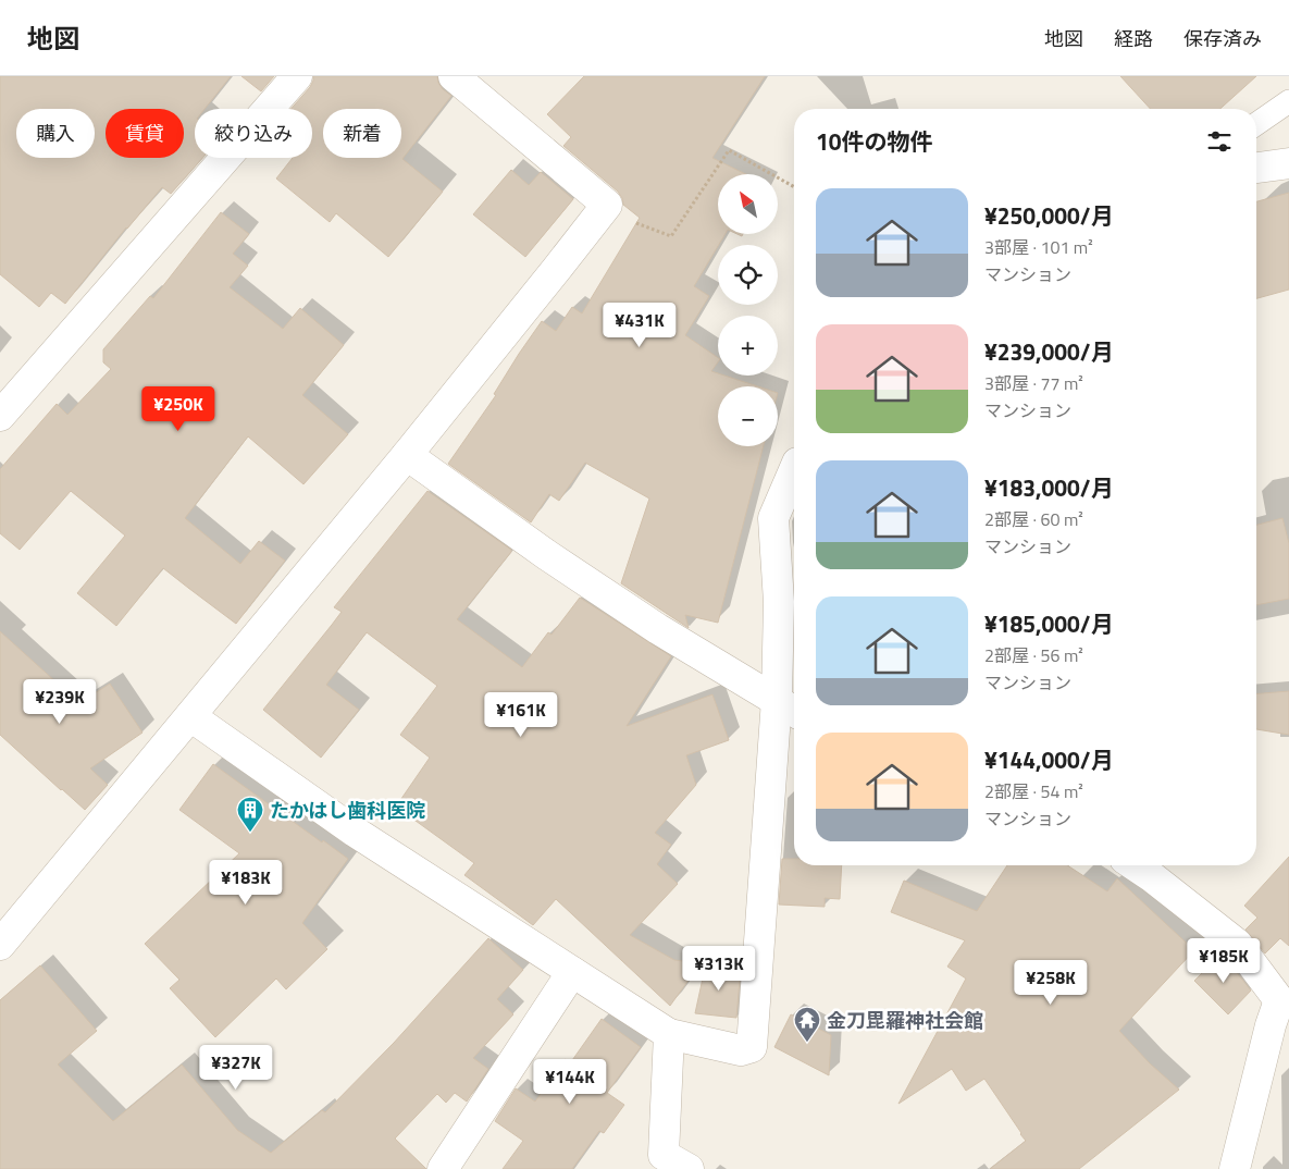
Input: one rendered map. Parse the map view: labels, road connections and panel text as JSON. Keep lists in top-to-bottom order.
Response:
{
  "places": {
    "building": ["たかはし歯科医院"],
    "temple": ["金刀毘羅神社会館"]
  },
  "north": "top left",
  "page": {
    "header": "地図",
    "nav": ["地図", "経路", "保存済み"],
    "chip": [
      "購入",
      "賃貸",
      "絞り込み",
      "新着"
    ],
    "heading": "10件の物件",
    "map_buttons": ["+", "−"],
    "list": [
      {
        "name": "¥250,000/月",
        "note": "3部屋 · 101 m² · マンション"
      },
      {
        "name": "¥239,000/月",
        "note": "3部屋 · 77 m² · マンション"
      },
      {
        "name": "¥183,000/月",
        "note": "2部屋 · 60 m² · マンション"
      },
      {
        "name": "¥185,000/月",
        "note": "2部屋 · 56 m² · マンション"
      },
      {
        "name": "¥144,000/月",
        "note": "2部屋 · 54 m² · マンション"
      }
    ],
    "price": [
      "¥431K",
      "¥250K",
      "¥239K",
      "¥161K",
      "¥183K",
      "¥185K",
      "¥313K",
      "¥258K",
      "¥327K",
      "¥144K"
    ]
  }
}
